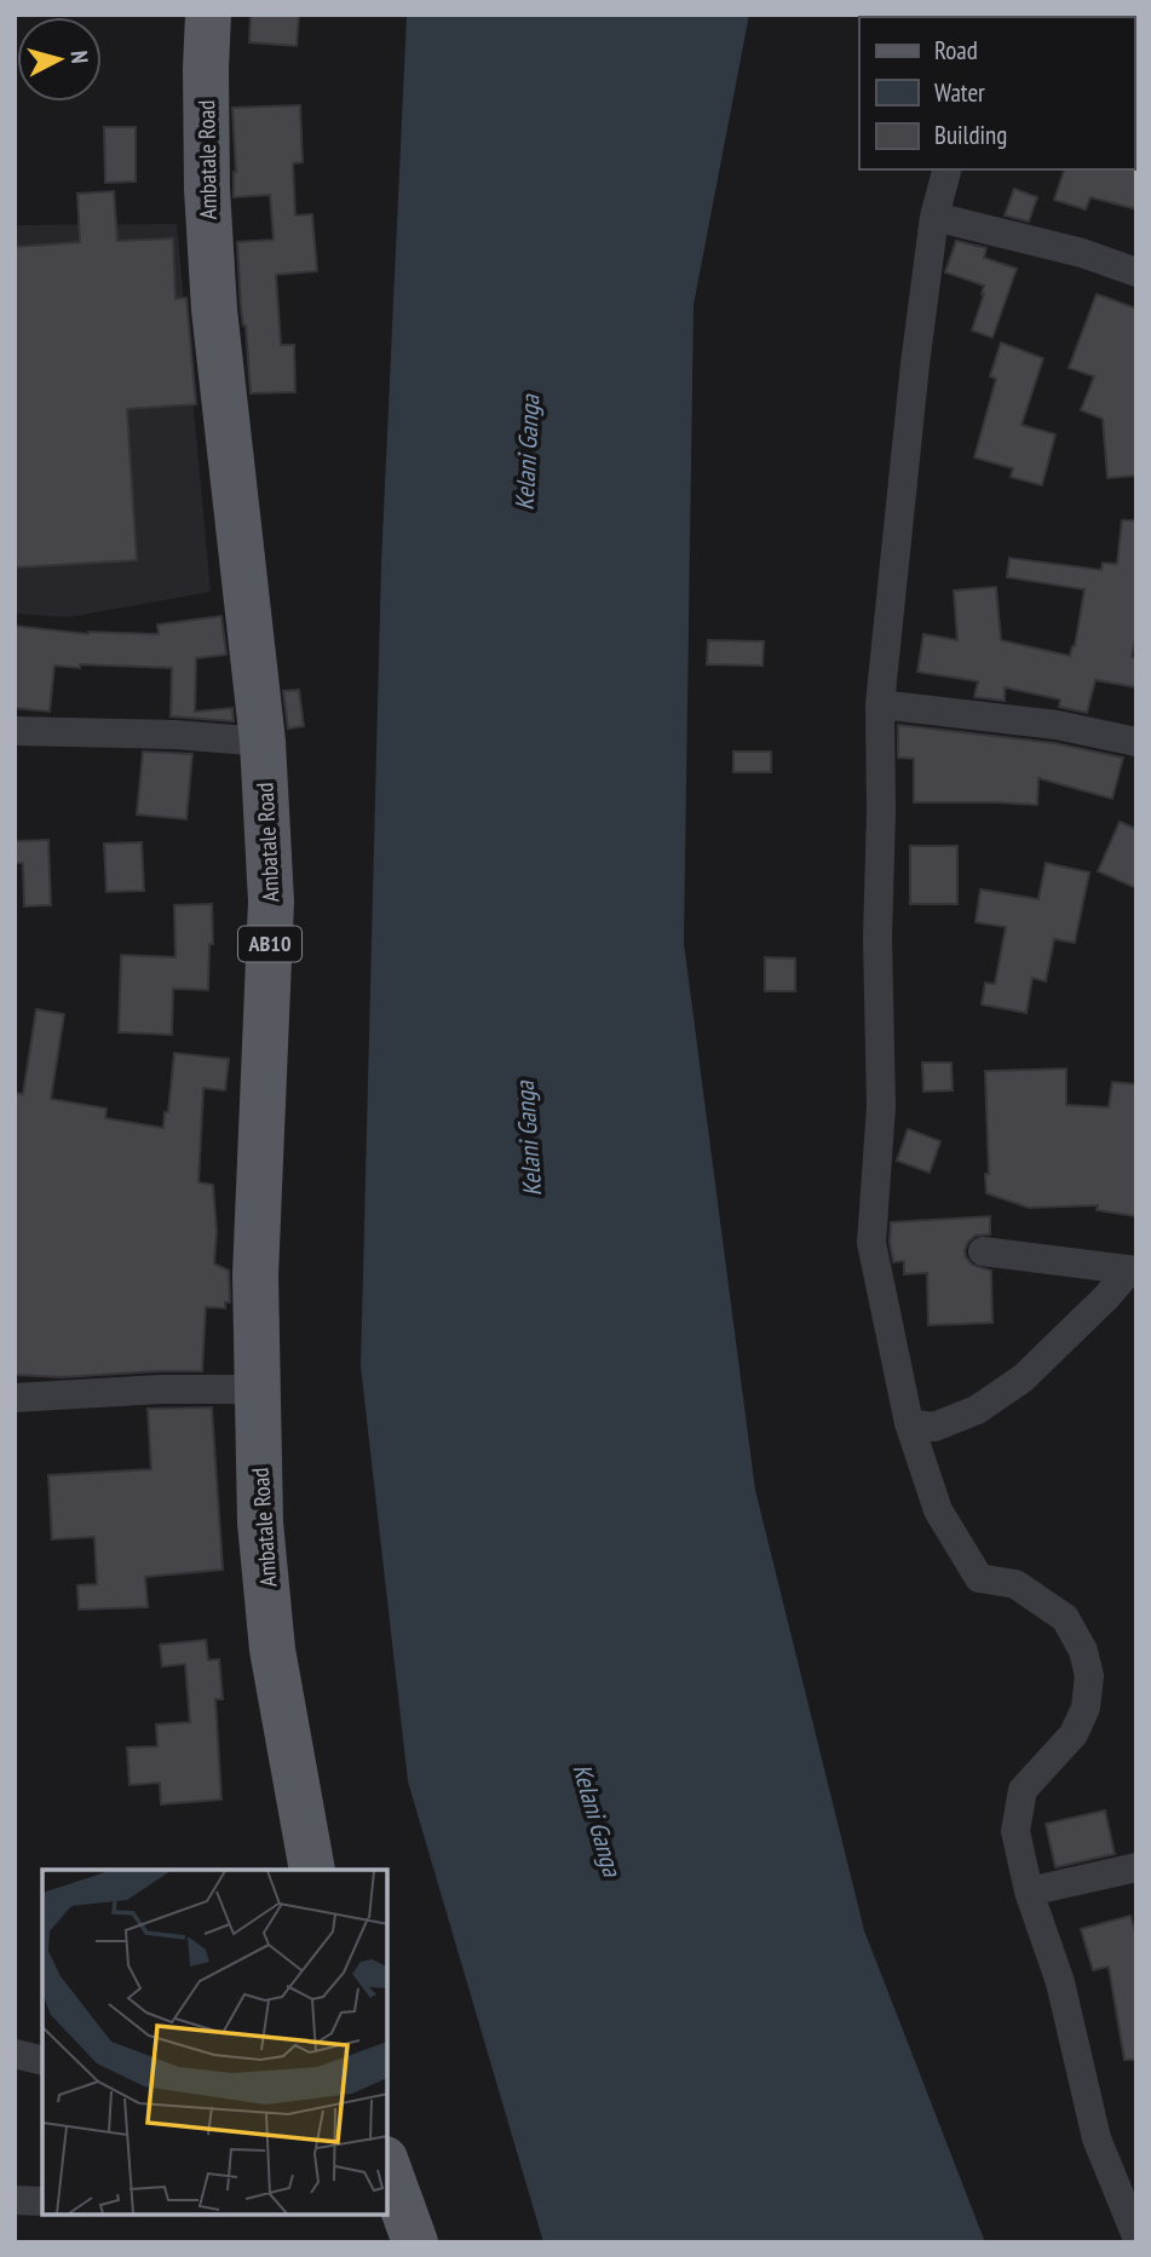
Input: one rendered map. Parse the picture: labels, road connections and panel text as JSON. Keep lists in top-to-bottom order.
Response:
{
  "streets": {
    "main road": ["Ambatale Road", "AB10"]
  },
  "water": ["Kelani Ganga"],
  "legend": ["Road", "Water", "Building"],
  "north": "right"
}
